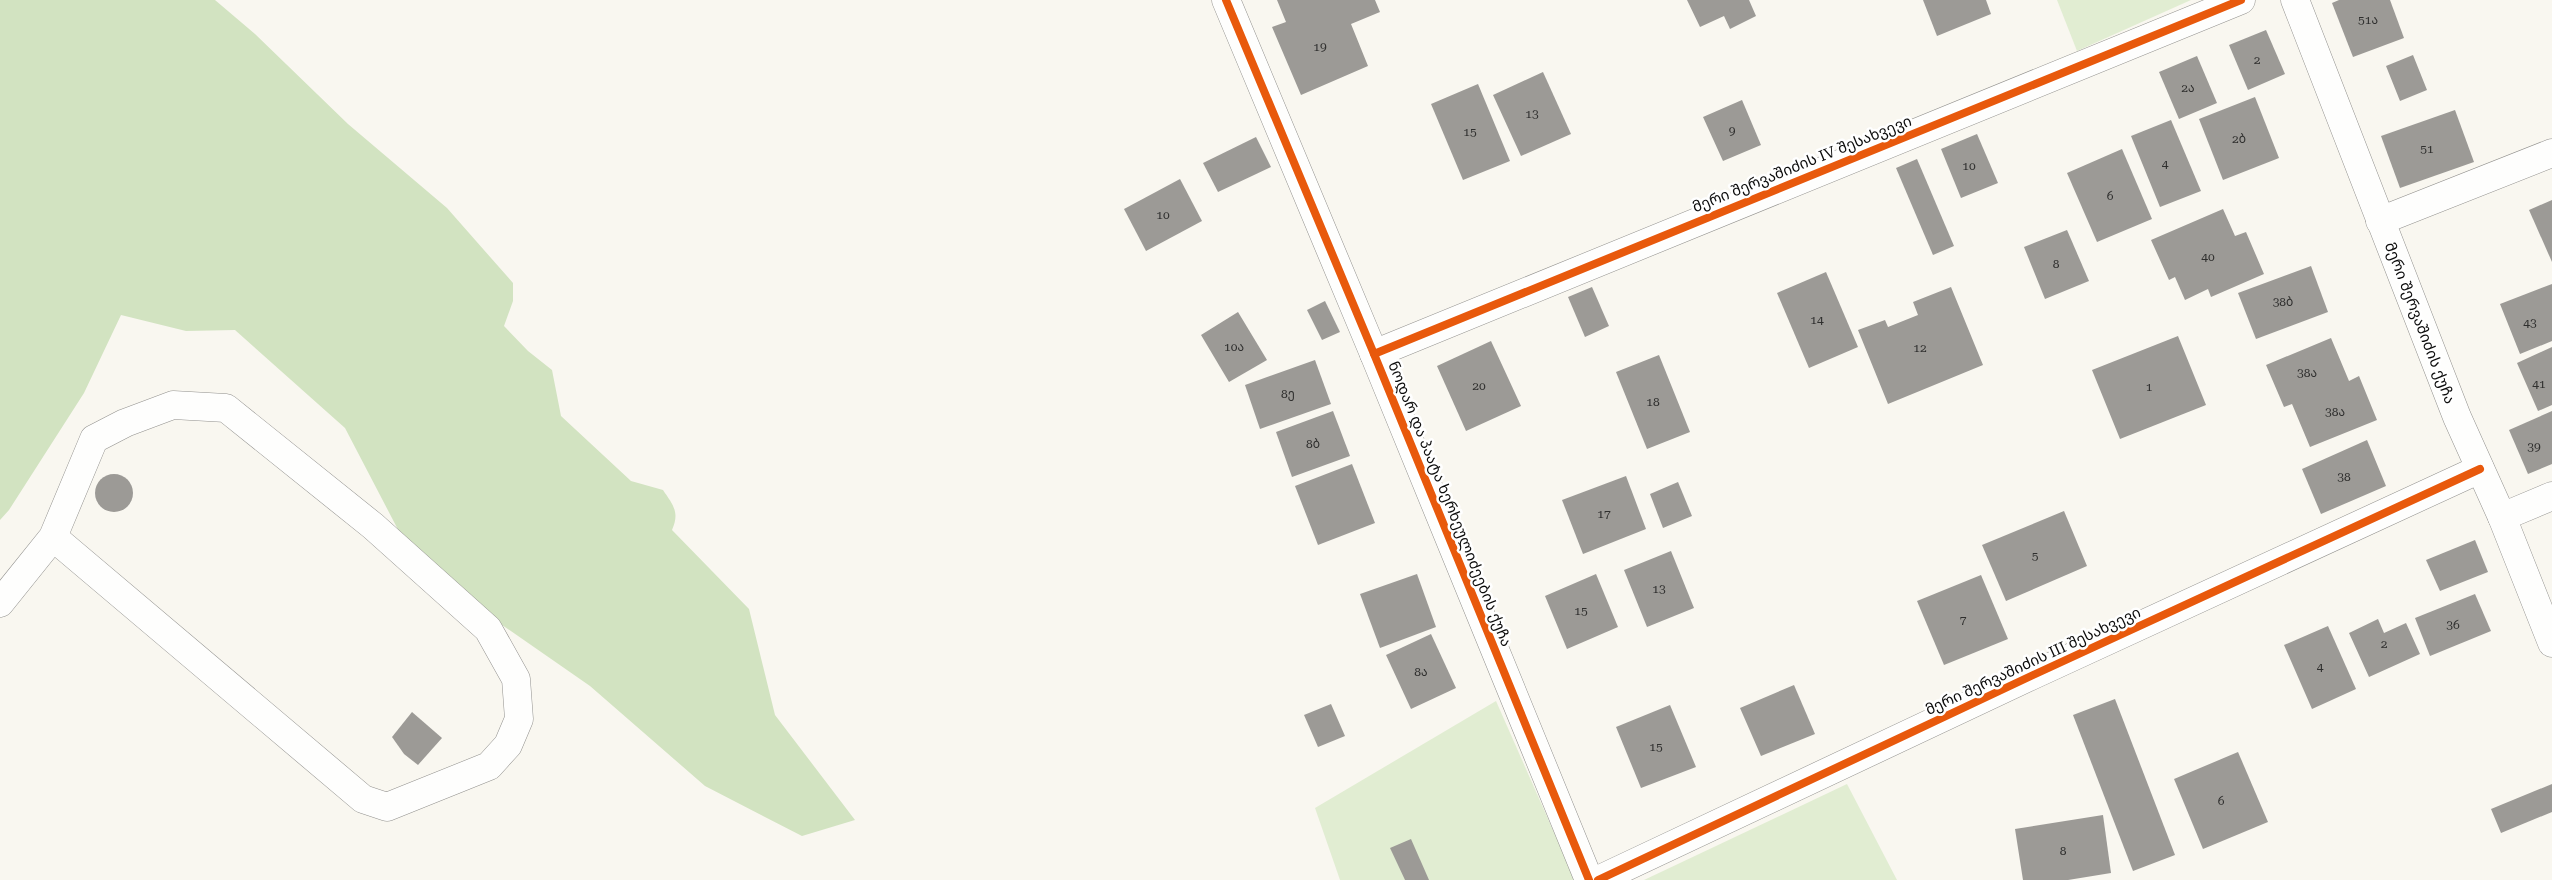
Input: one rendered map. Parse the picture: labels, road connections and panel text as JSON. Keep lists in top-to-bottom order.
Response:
{
  "streets": {
    "street": [
      "მერი შერვაშიძის IV შესახვევი",
      "მერი შერვაშიძის ქუჩა",
      "ნოდარ და პაატა ხერხეულიძეების ქუჩა",
      "მერი შერვაშიძის III შესახვევი"
    ]
  },
  "crossings": [
    ["მერი შერვაშიძის IV შესახვევი", "ნოდარ და პაატა ხერხეულიძეების ქუჩა"],
    ["მერი შერვაშიძის ქუჩა", "მერი შერვაშიძის III შესახვევი"]
  ],
  "house_numbers": [
    "51ა",
    "19",
    "2",
    "2ა",
    "13",
    "9",
    "15",
    "2ბ",
    "51",
    "4",
    "10",
    "6",
    "10",
    "40",
    "8",
    "38ბ",
    "14",
    "43",
    "10ა",
    "12",
    "38ა",
    "41",
    "20",
    "1",
    "8ე",
    "18",
    "38ა",
    "8ბ",
    "39",
    "38",
    "17",
    "5",
    "13",
    "15",
    "7",
    "36",
    "2",
    "4",
    "8ა",
    "15",
    "6",
    "8"
  ]
}
